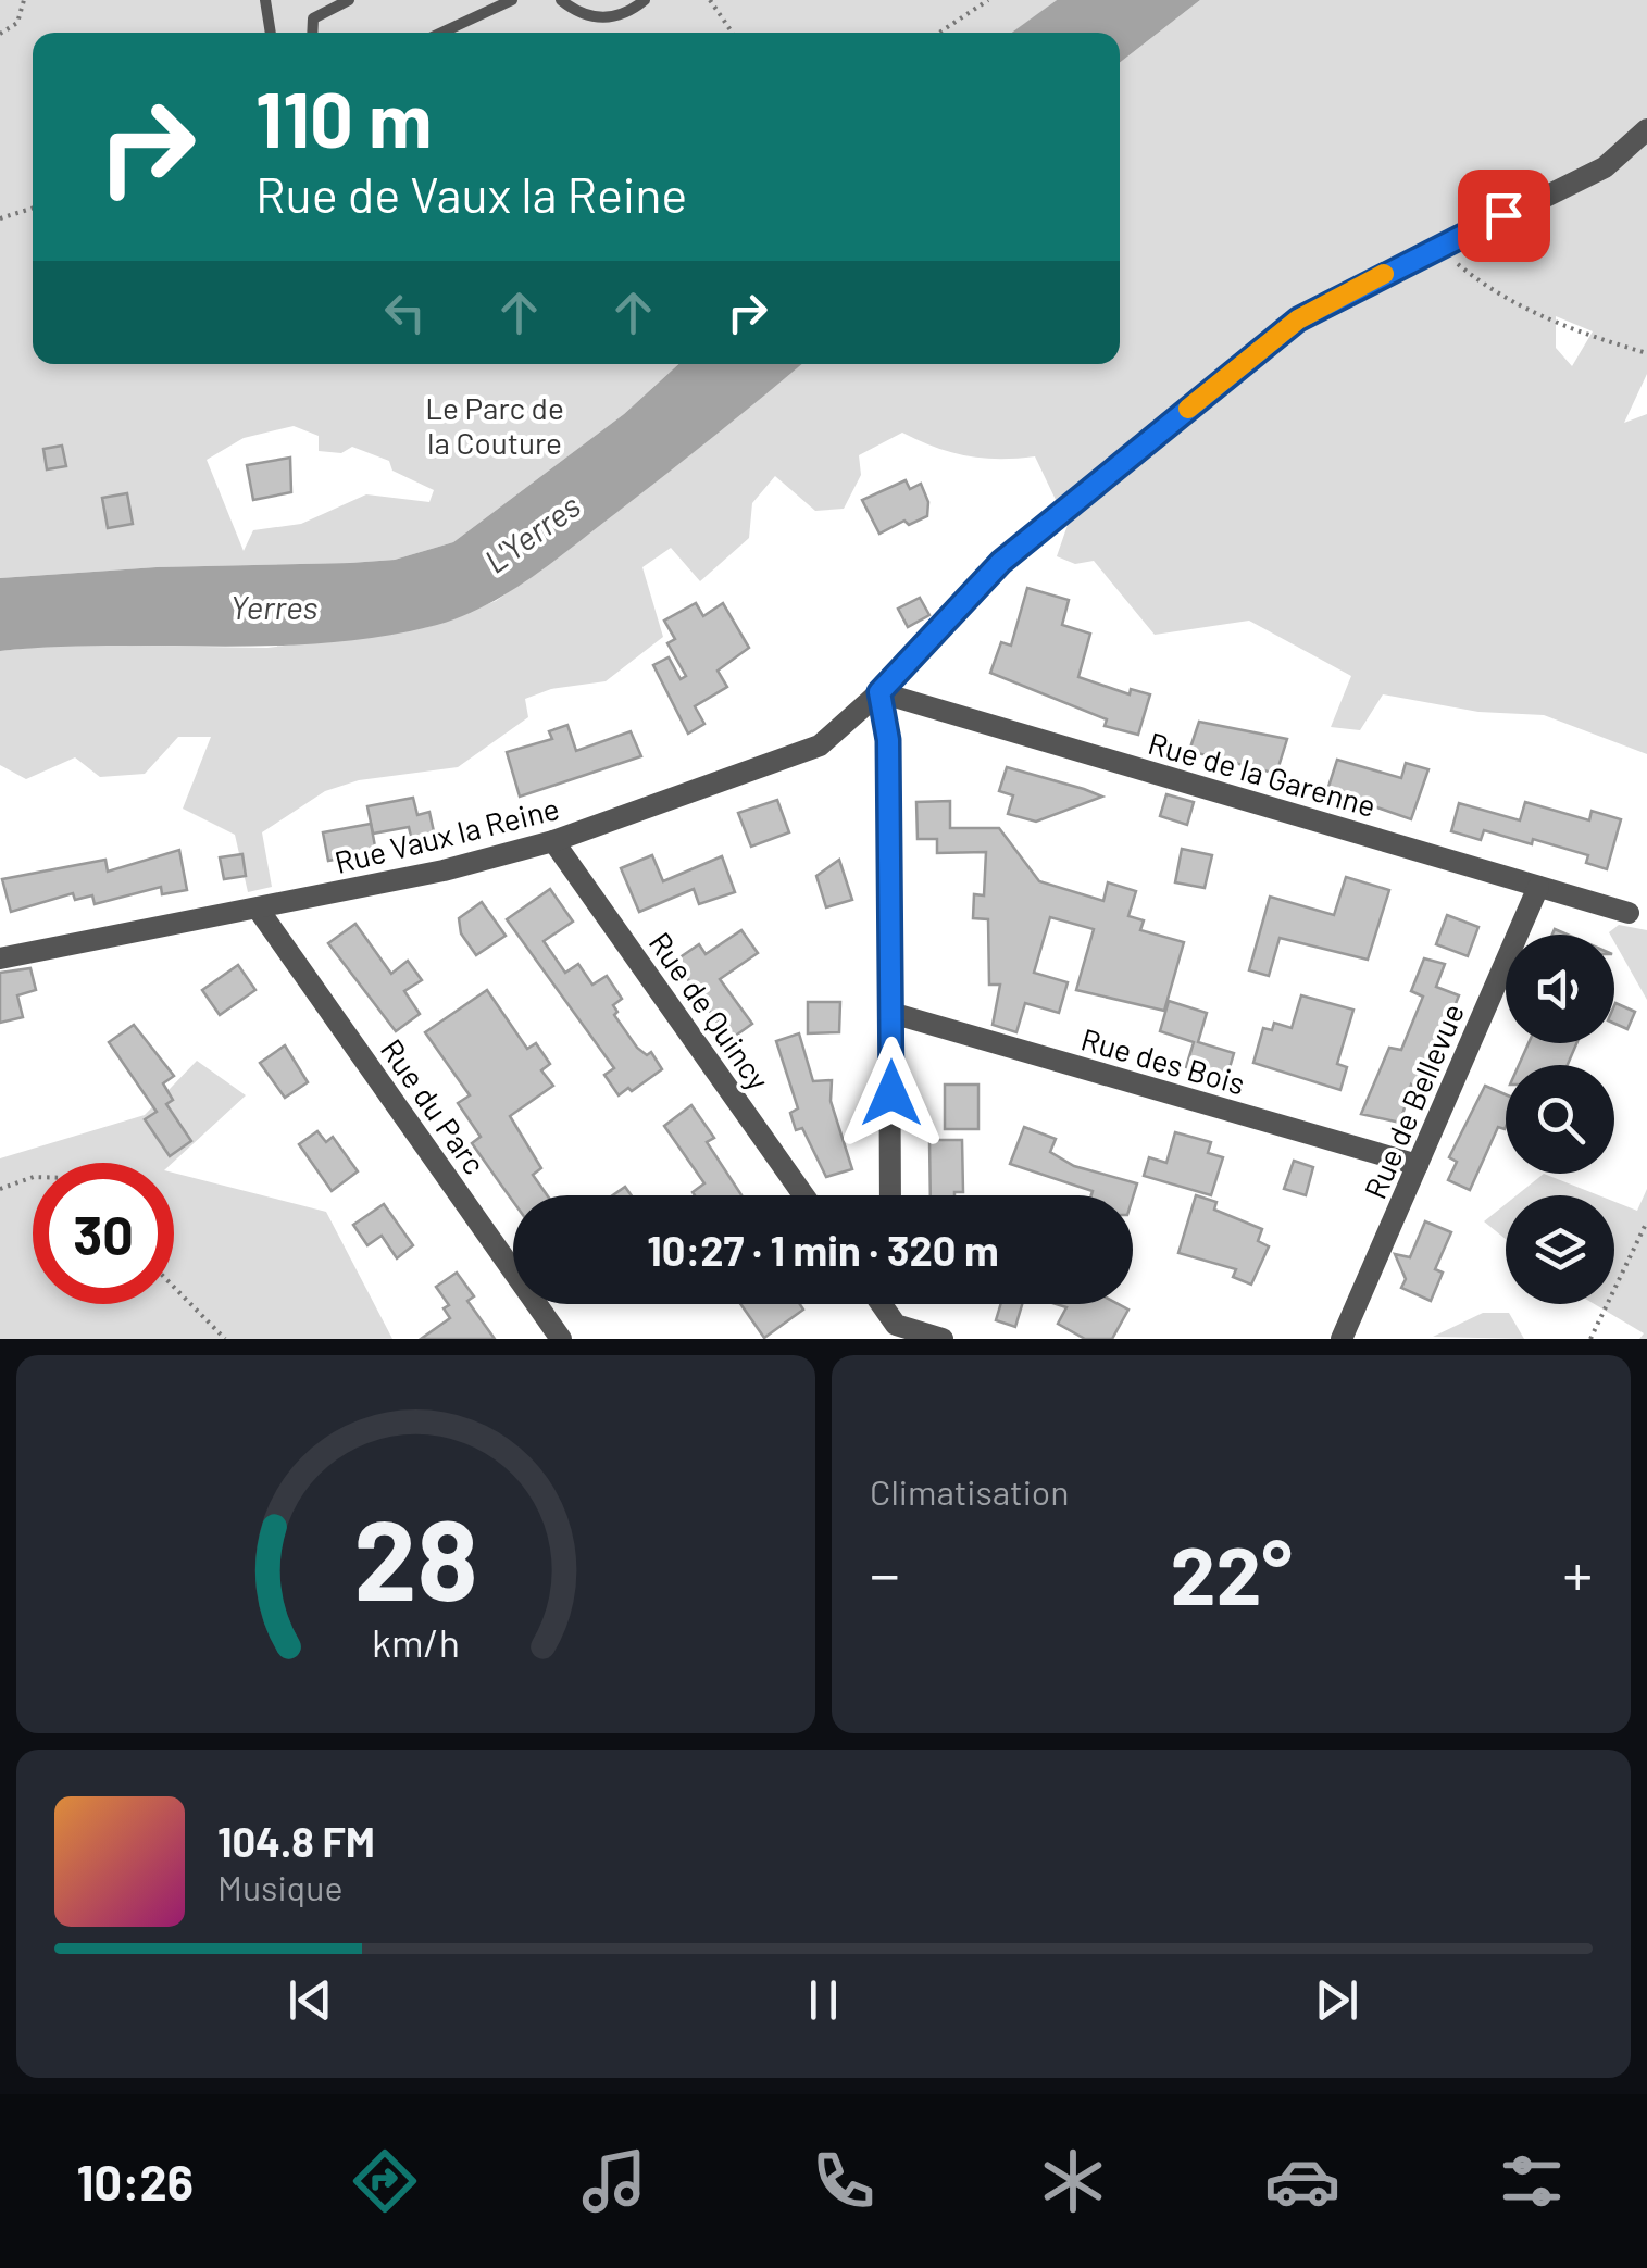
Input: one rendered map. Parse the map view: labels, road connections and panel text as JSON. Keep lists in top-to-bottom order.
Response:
{
  "streets": {
    "street": [
      "Rue de la Garenne",
      "Rue Vaux la Reine",
      "Rue de Quincy",
      "Rue des Bois",
      "Rue de Bellevue",
      "Rue du Parc"
    ]
  },
  "crossings": [
    ["Rue de la Garenne", "Rue Vaux la Reine"],
    ["Rue de la Garenne", "Rue de Bellevue"],
    ["Rue Vaux la Reine", "Rue de Quincy"],
    ["Rue Vaux la Reine", "Rue du Parc"],
    ["Rue des Bois", "Rue de Bellevue"]
  ],
  "water": ["L'Yerres", "Yerres"],
  "parks": ["Le Parc de la Couture"],
  "page": {
    "turn": ["110 m", "Rue de Vaux la Reine"],
    "limit": "30",
    "trip": "10:27 · 1 min · 320 m",
    "tile": "Climatisation",
    "heat": ["−", "22°", "+"],
    "song": ["104.8 FM", "Musique"],
    "tabs": "10:26",
    "gauge": ["28", "km/h"]
  }
}
